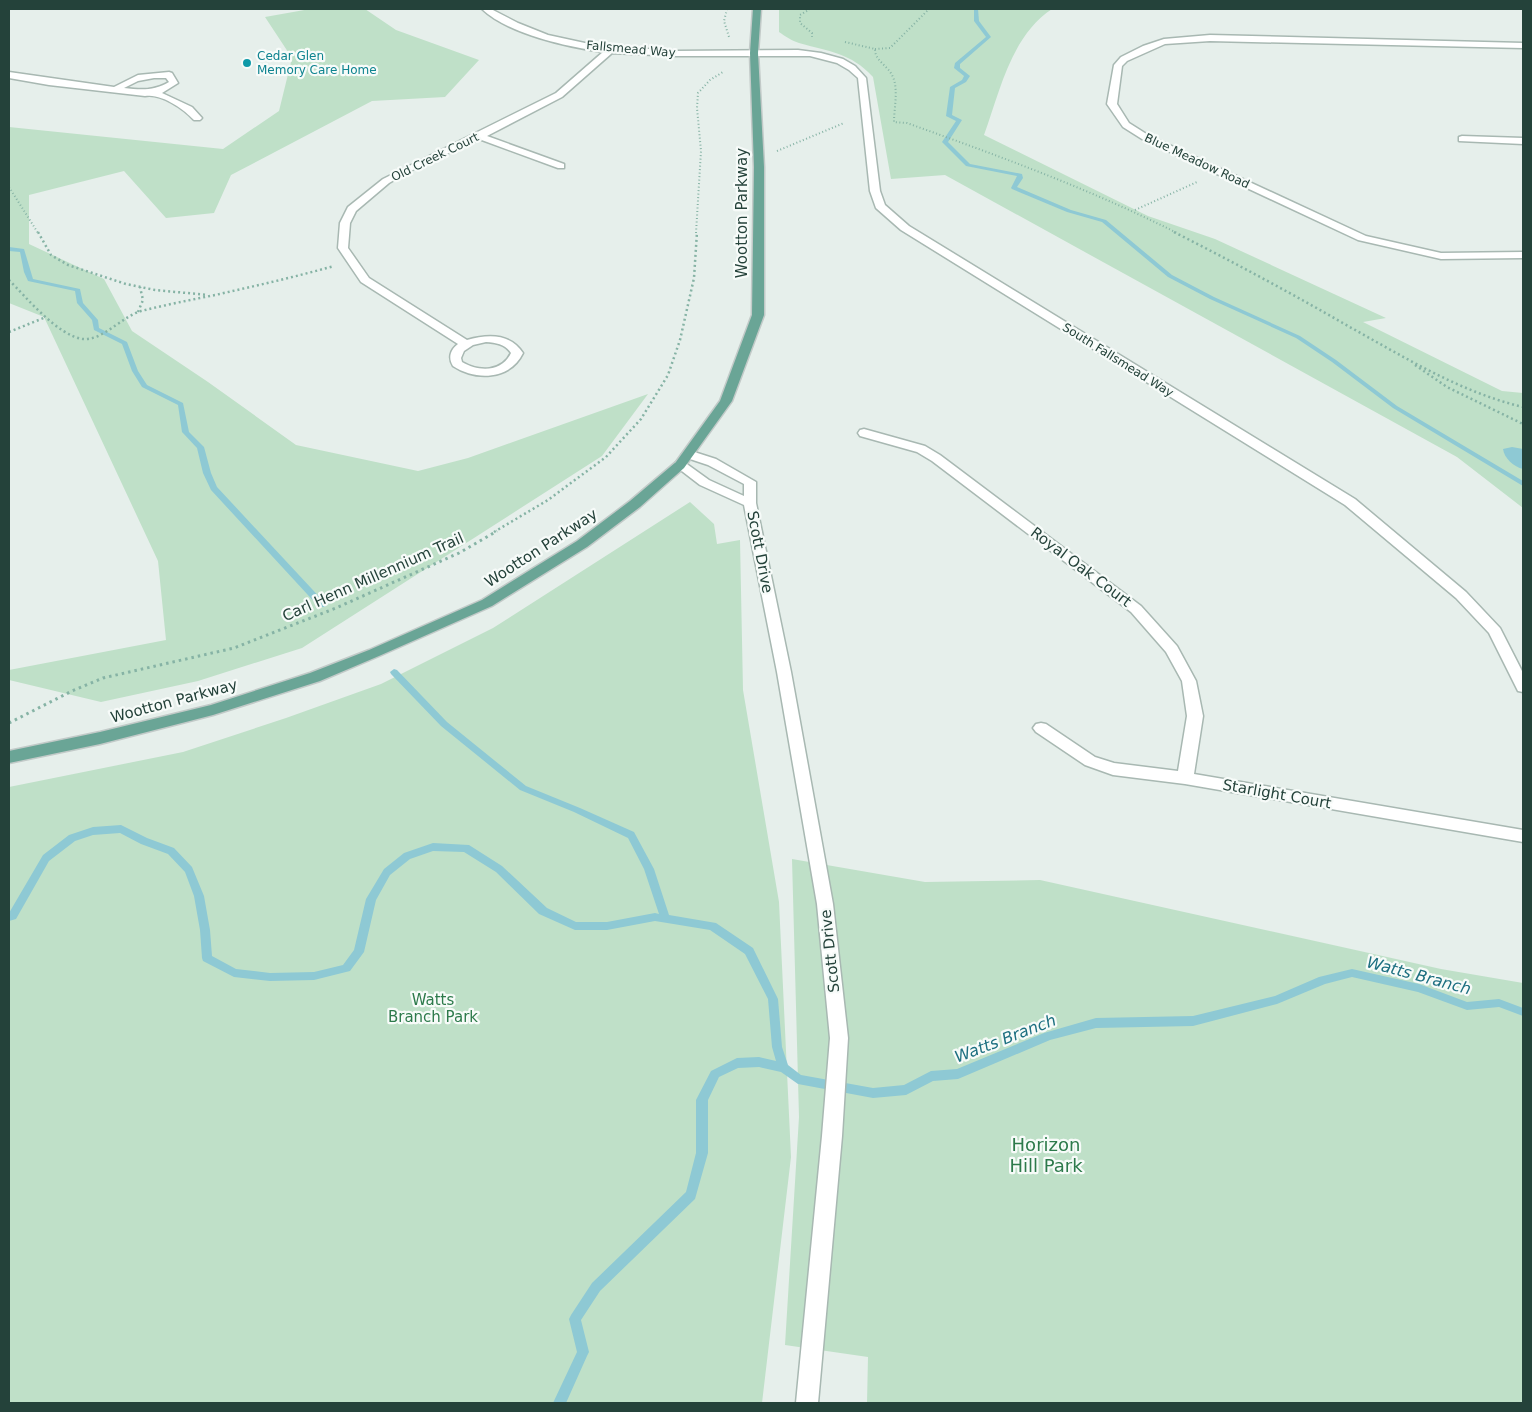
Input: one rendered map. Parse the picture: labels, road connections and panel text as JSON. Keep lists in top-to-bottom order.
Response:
{
  "streets": {
    "main road": ["Wootton Parkway"],
    "street": [
      "Fallsmead Way",
      "Old Creek Court",
      "Blue Meadow Road",
      "South Fallsmead Way",
      "Scott Drive",
      "Royal Oak Court",
      "Starlight Court"
    ],
    "path": ["Carl Henn Millennium Trail"]
  },
  "crossings": [
    ["Fallsmead Way", "Old Creek Court"],
    ["Fallsmead Way", "Wootton Parkway"],
    ["Fallsmead Way", "South Fallsmead Way"],
    ["Fallsmead Way", "Carl Henn Millennium Trail"],
    ["Wootton Parkway", "South Fallsmead Way"],
    ["Wootton Parkway", "Scott Drive"],
    ["Royal Oak Court", "Starlight Court"]
  ],
  "water": ["Watts Branch"],
  "parks": ["Watts Branch Park", "Horizon Hill Park"],
  "places": ["Cedar Glen Memory Care Home"]
}
